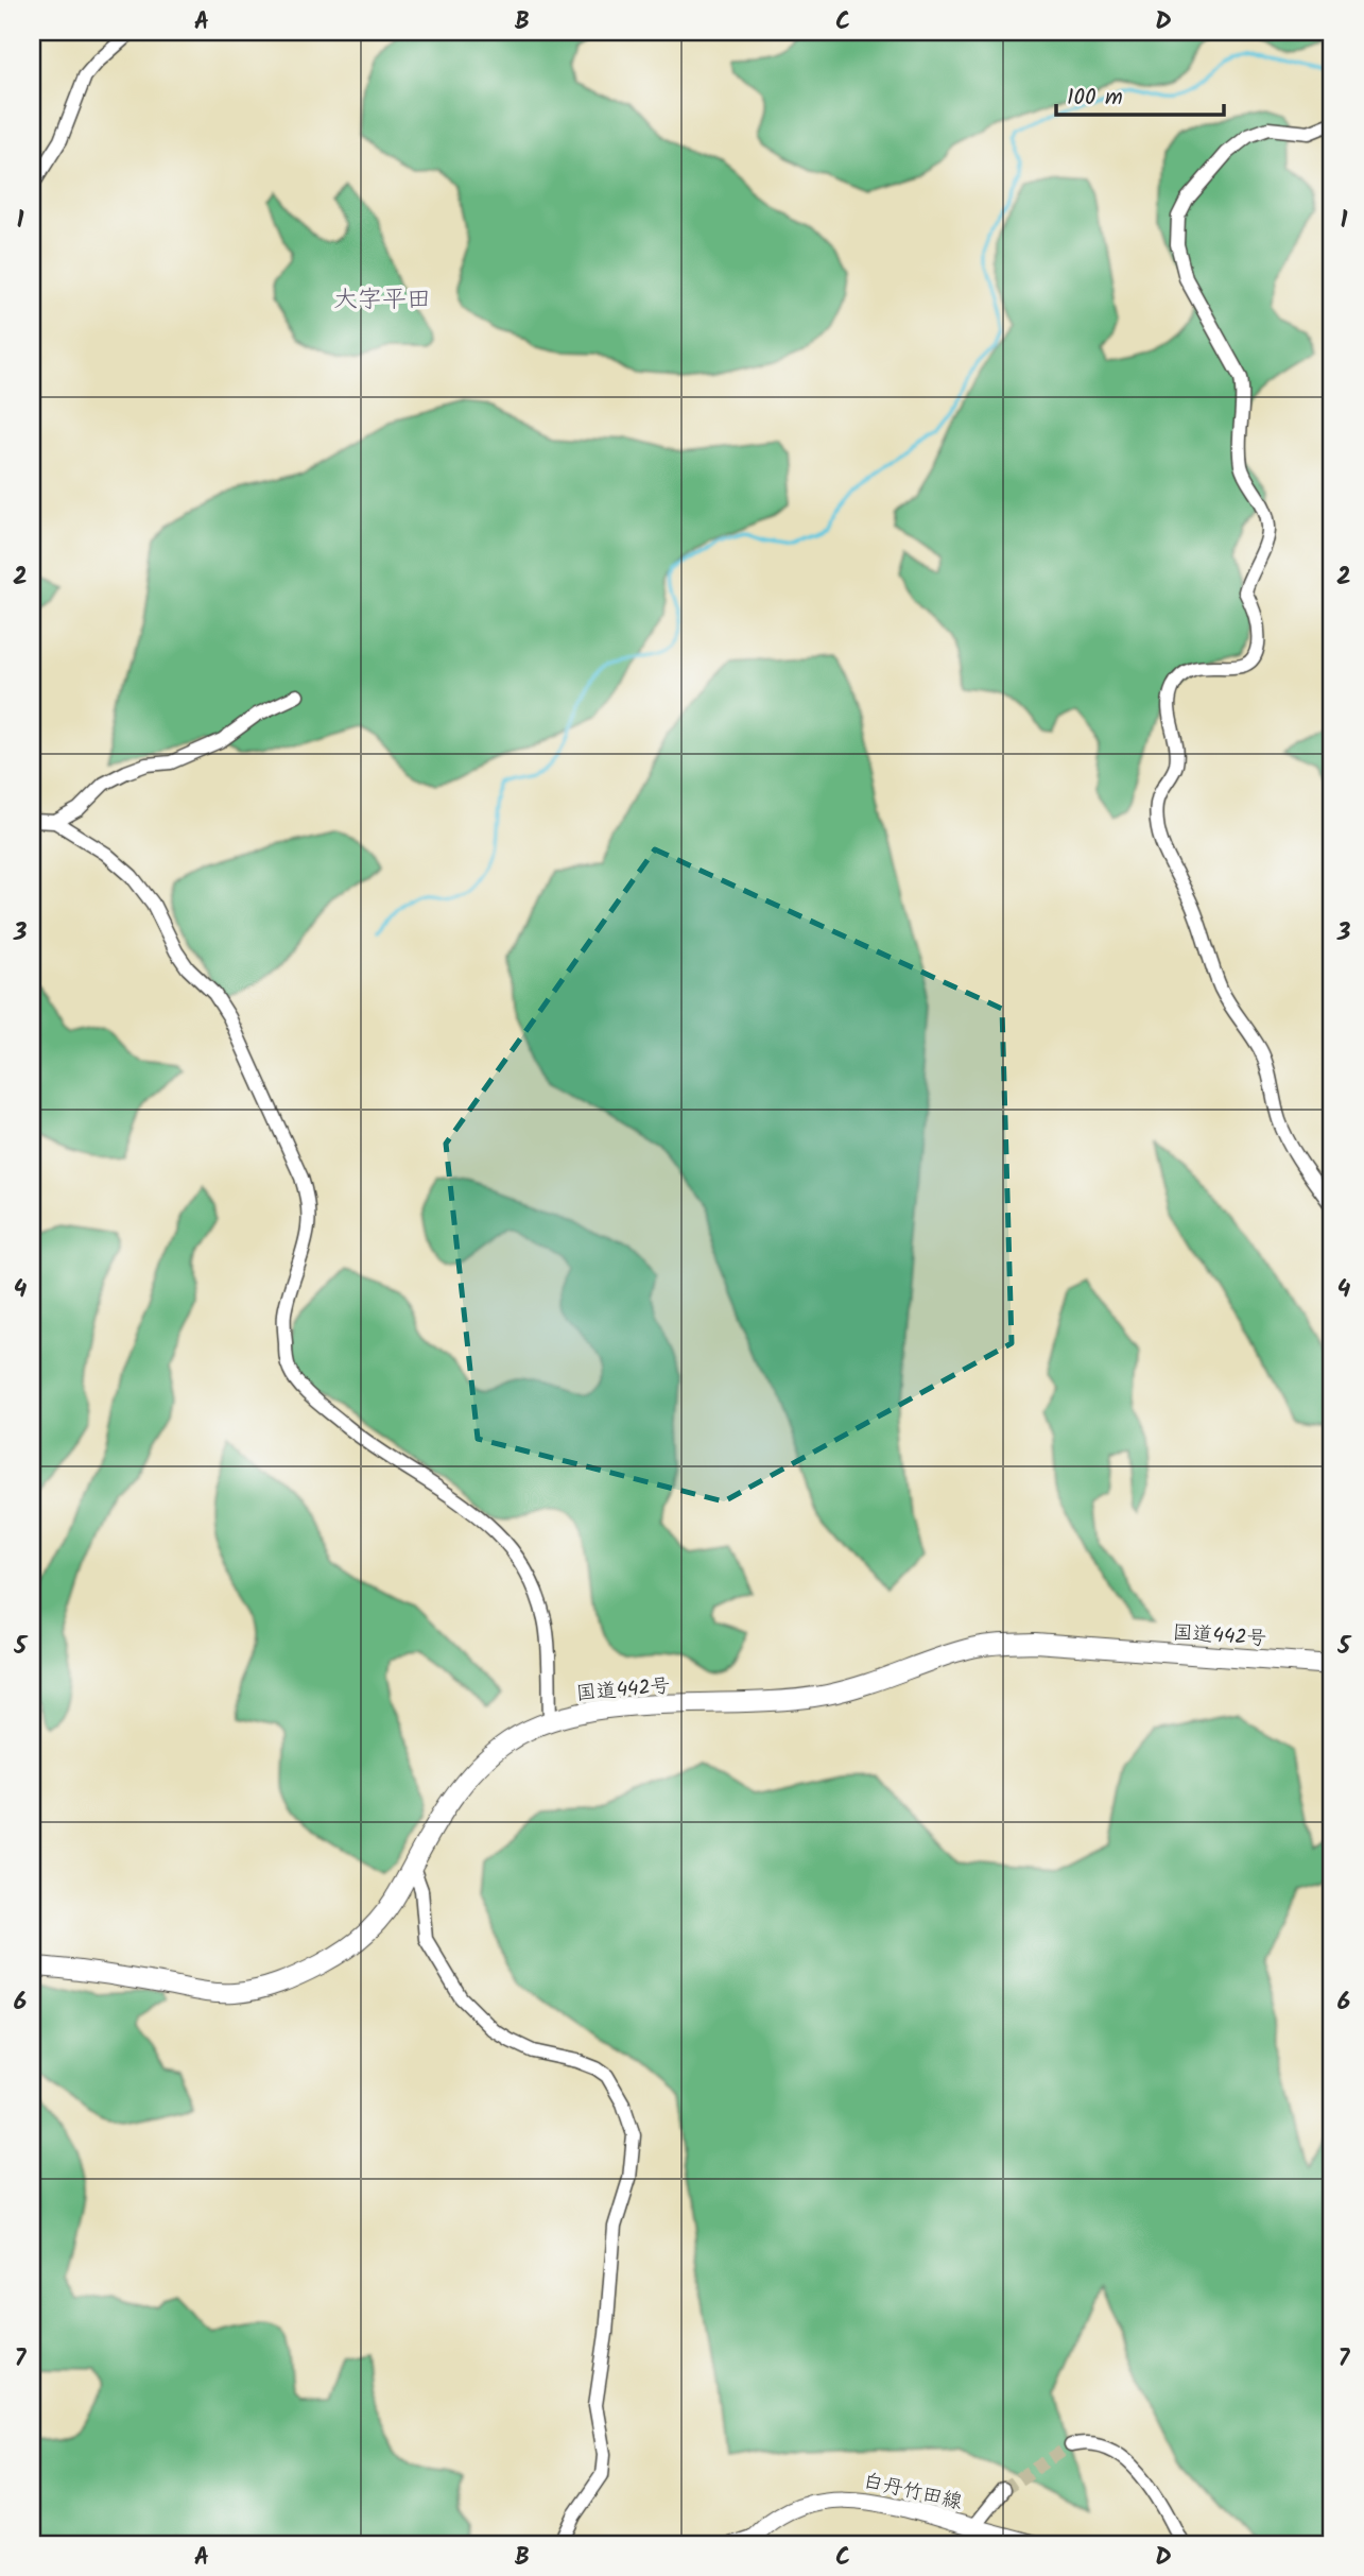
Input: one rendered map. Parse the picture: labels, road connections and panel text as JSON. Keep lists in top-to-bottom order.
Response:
{
  "streets": {
    "highway": ["国道442号"],
    "main road": ["白丹竹田線"]
  },
  "districts": ["大字平田"],
  "scale_bar": "100 m",
  "grid": {
    "columns": [
      "A",
      "B",
      "C",
      "D"
    ],
    "rows": [
      "1",
      "2",
      "3",
      "4",
      "5",
      "6",
      "7"
    ]
  }
}
